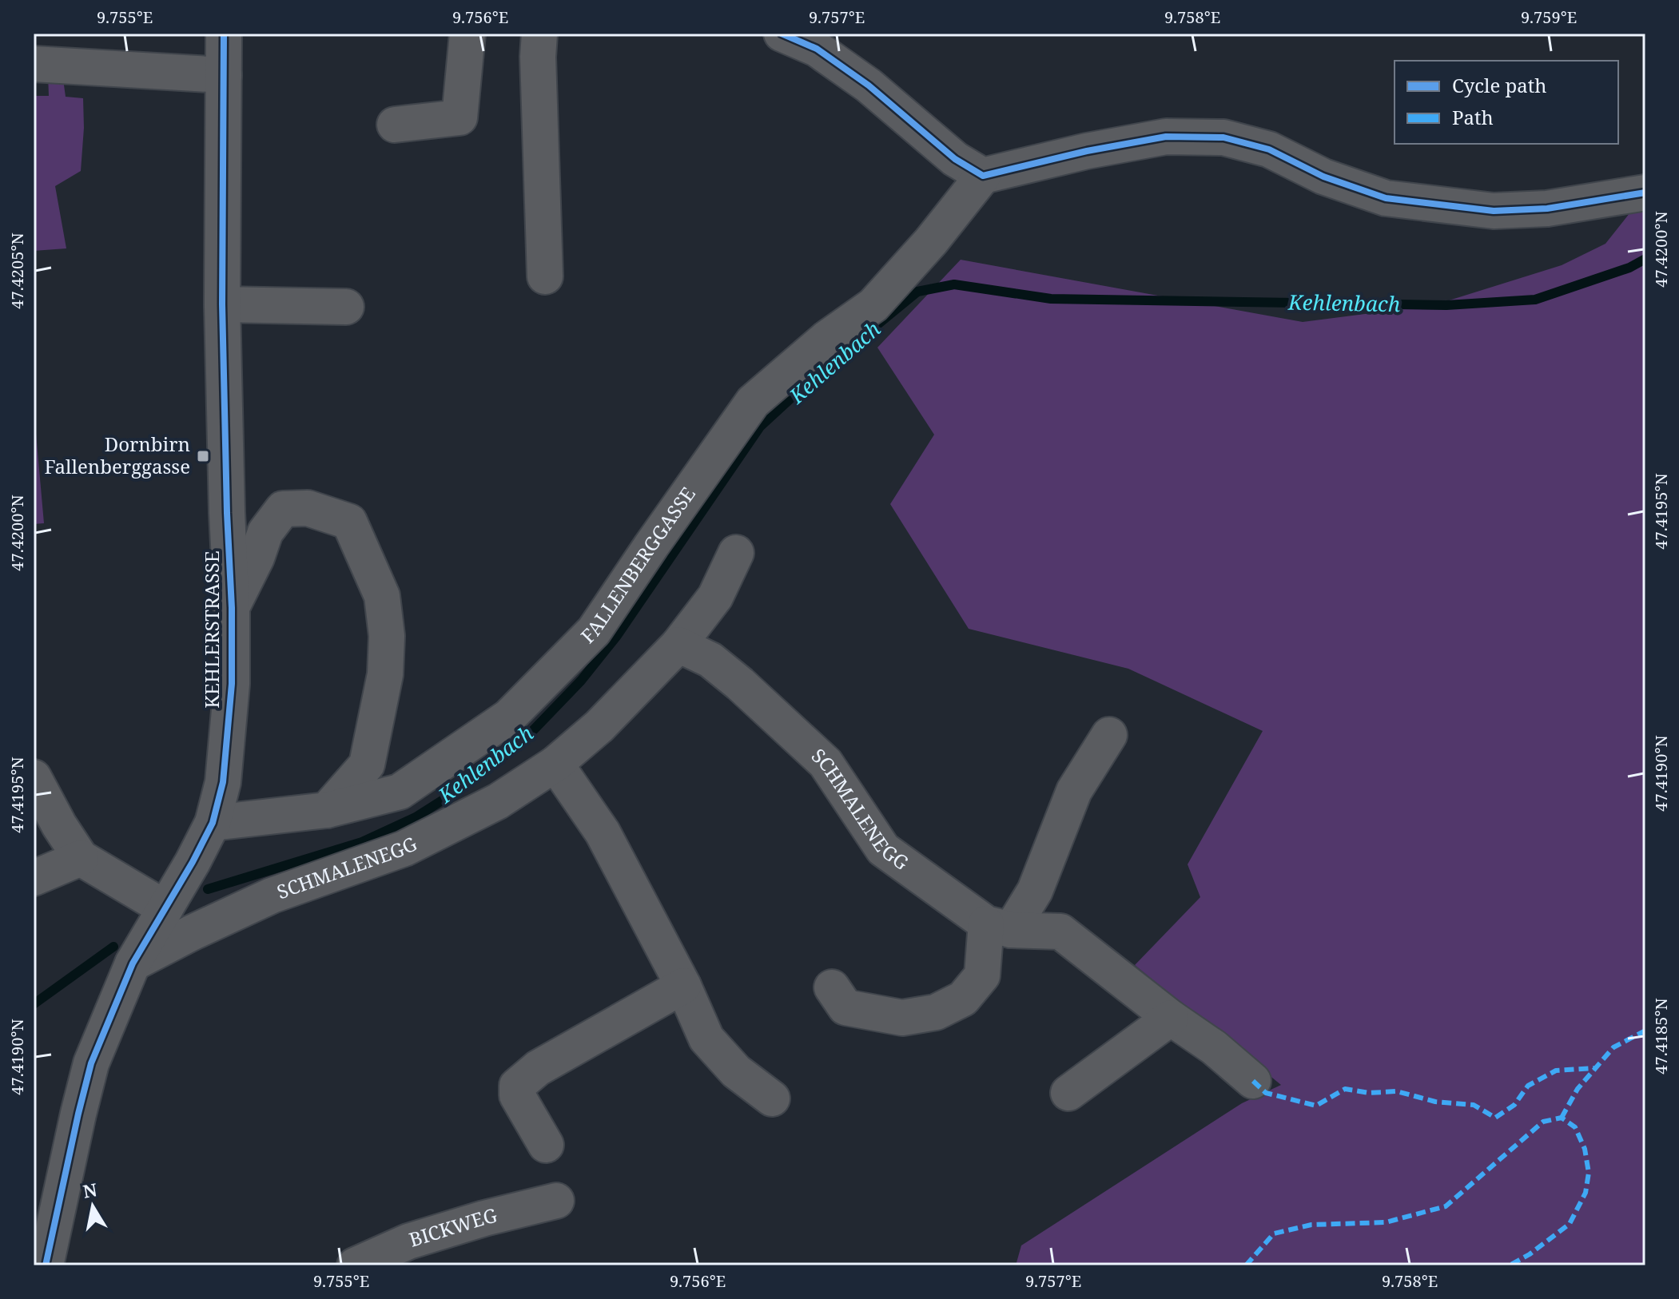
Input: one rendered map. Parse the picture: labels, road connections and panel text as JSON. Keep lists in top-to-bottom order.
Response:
{
  "streets": {
    "street": [
      "FALLENBERGGASSE",
      "KEHLERSTRASSE",
      "SCHMALENEGG",
      "BICKWEG"
    ]
  },
  "crossings": [
    ["FALLENBERGGASSE", "KEHLERSTRASSE"],
    ["KEHLERSTRASSE", "SCHMALENEGG"]
  ],
  "water": ["Kehlenbach"],
  "places": {
    "transit": ["Dornbirn Fallenberggasse"]
  },
  "legend": ["Cycle path", "Path"],
  "north": "top",
  "coordinates": [
    "9.755°E",
    "9.756°E",
    "9.757°E",
    "9.758°E",
    "9.759°E",
    "47.4200°N",
    "47.4205°N",
    "47.4195°N",
    "47.4190°N",
    "47.4185°N"
  ]
}
